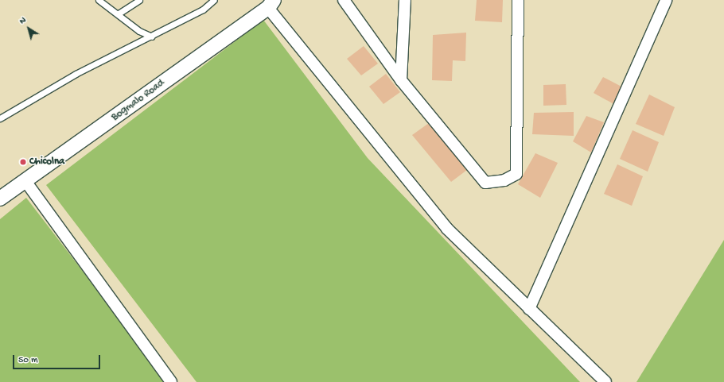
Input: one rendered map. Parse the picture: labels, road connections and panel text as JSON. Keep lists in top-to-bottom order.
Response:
{
  "streets": {
    "street": ["Bogmalo Road"]
  },
  "places": ["Chicolna"],
  "scale_bar": "50 m",
  "north": "top left"
}
